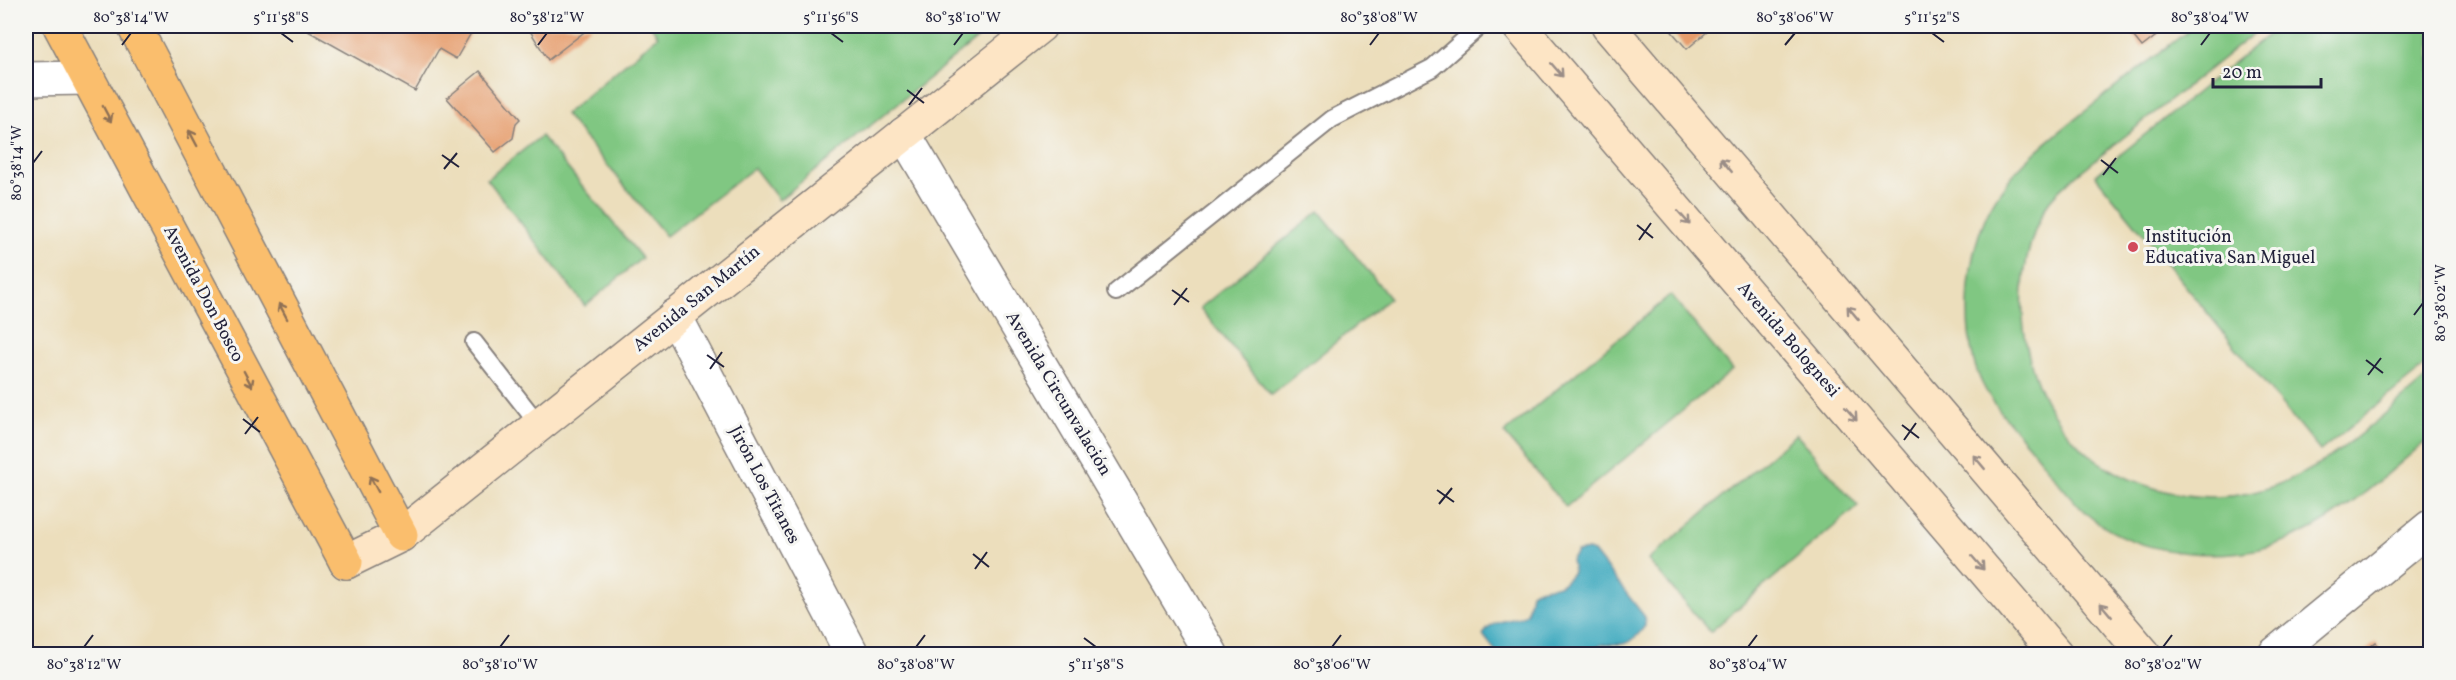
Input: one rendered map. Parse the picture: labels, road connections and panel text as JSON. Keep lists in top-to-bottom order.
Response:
{
  "streets": {
    "main road": ["Avenida Don Bosco", "Avenida San Martín", "Avenida Bolognesi"],
    "street": ["Avenida Circunvalación", "Jirón Los Titanes"]
  },
  "crossings": [
    ["Avenida Don Bosco", "Avenida San Martín"],
    ["Avenida San Martín", "Avenida Circunvalación"],
    ["Avenida San Martín", "Jirón Los Titanes"]
  ],
  "places": ["Institución Educativa San Miguel"],
  "scale_bar": "20 m",
  "coordinates": [
    "80°38'14\"W",
    "5°11'58\"S",
    "80°38'12\"W",
    "5°11'56\"S",
    "80°38'10\"W",
    "80°38'08\"W",
    "80°38'06\"W",
    "5°11'52\"S",
    "80°38'04\"W",
    "80°38'02\"W"
  ]
}
